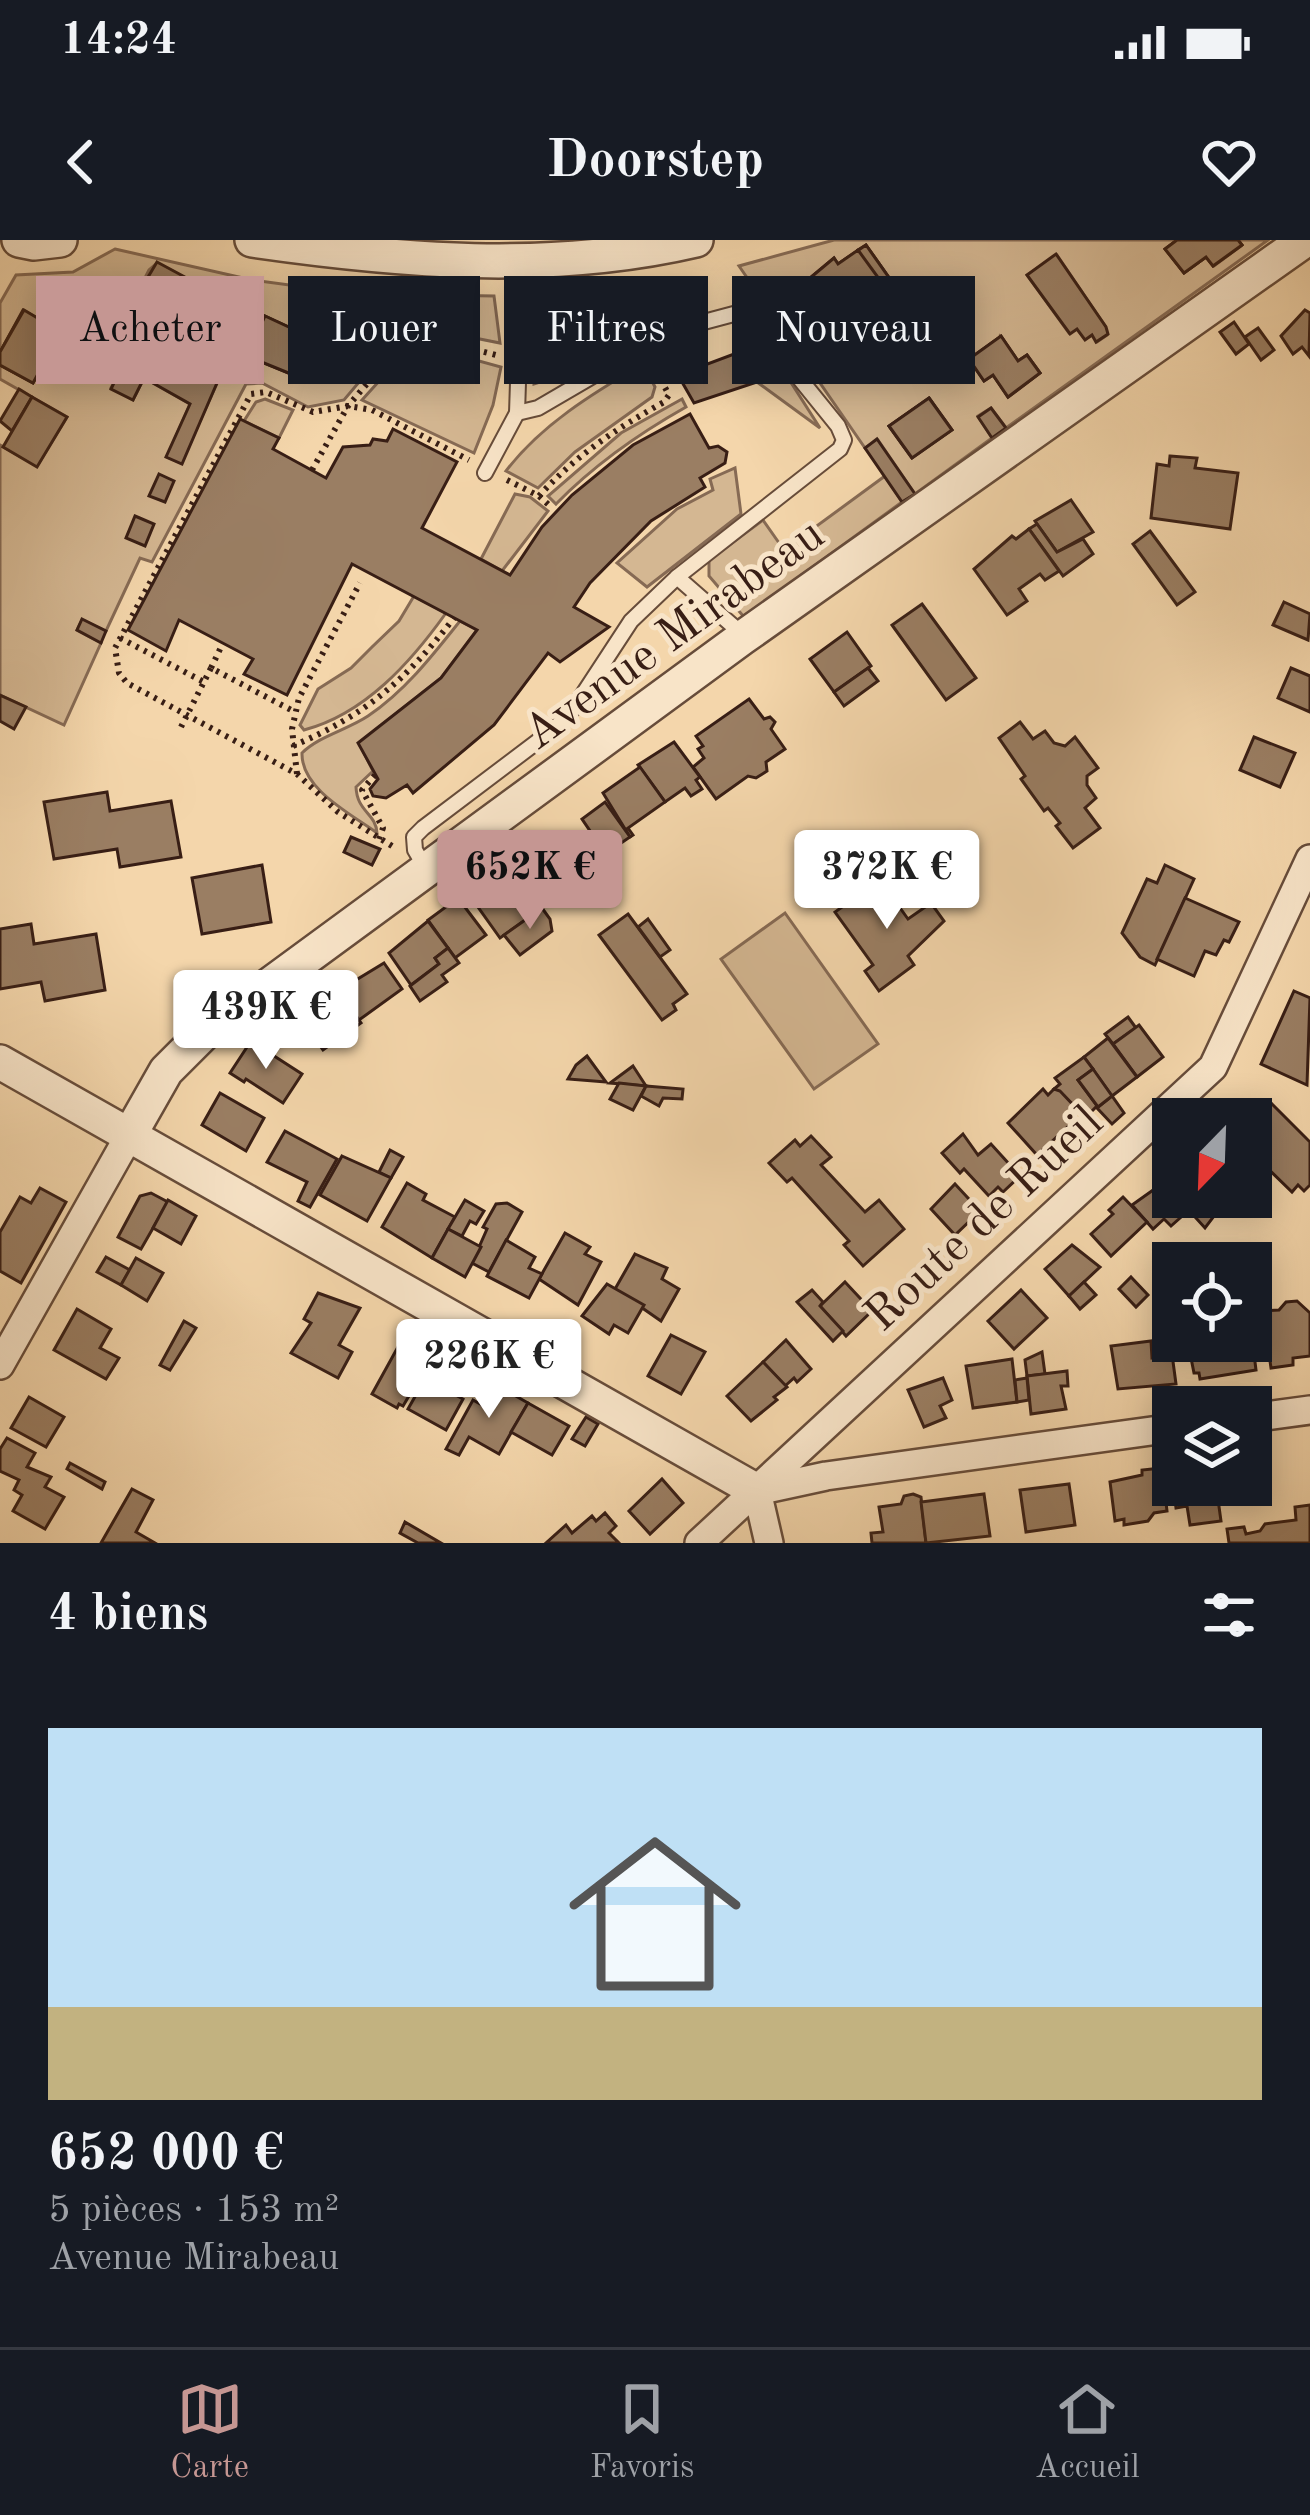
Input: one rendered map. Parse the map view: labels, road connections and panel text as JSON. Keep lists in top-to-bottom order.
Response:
{
  "streets": {
    "street": ["Avenue Mirabeau", "Route de Rueil"]
  },
  "north": "bottom left",
  "page": {
    "status": "14:24",
    "header": "Doorstep",
    "chip": [
      "Acheter",
      "Louer",
      "Filtres",
      "Nouveau"
    ],
    "price": [
      "652K €",
      "372K €",
      "439K €",
      "226K €"
    ],
    "heading": "4 biens",
    "list": [
      {
        "name": "652 000 €",
        "note": "5 pièces · 153 m² · Avenue Mirabeau"
      }
    ],
    "tabs": ["Carte", "Favoris", "Accueil"]
  }
}
